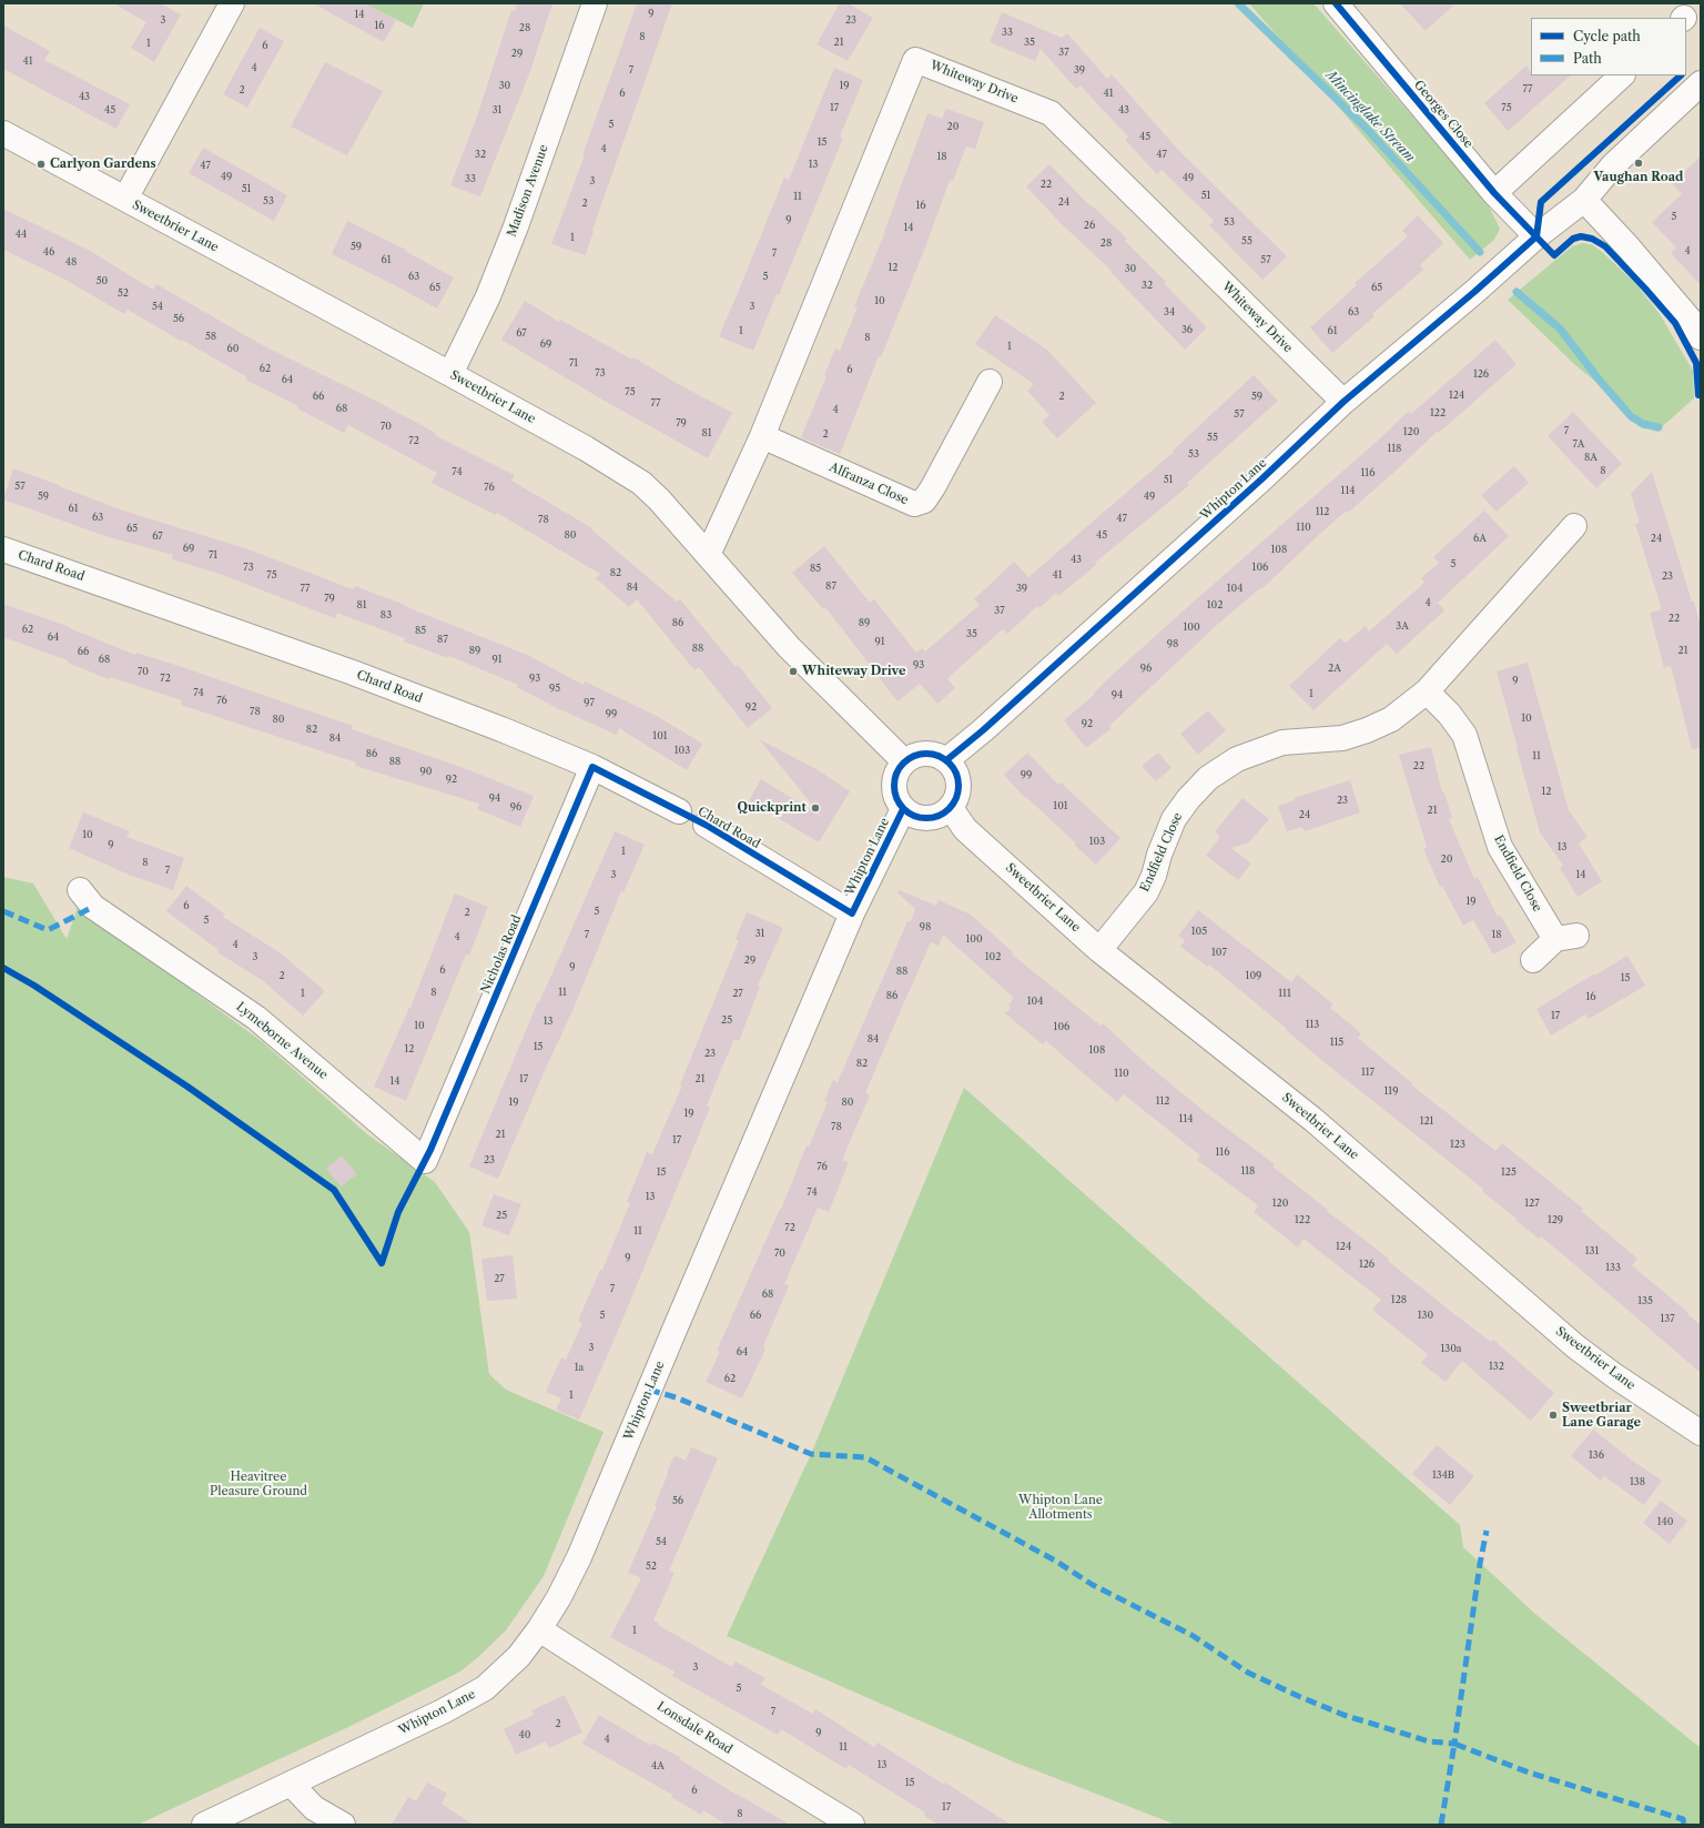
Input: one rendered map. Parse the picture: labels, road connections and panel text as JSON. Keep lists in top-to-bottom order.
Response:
{
  "streets": {
    "street": [
      "Whiteway Drive",
      "Georges Close",
      "Madison Avenue",
      "Sweetbrier Lane",
      "Alfranza Close",
      "Whipton Lane",
      "Chard Road",
      "Endfield Close",
      "Nicholas Road",
      "Lymeborne Avenue",
      "Lonsdale Road"
    ]
  },
  "crossings": [
    ["Whiteway Drive", "Sweetbrier Lane"],
    ["Whiteway Drive", "Alfranza Close"],
    ["Whiteway Drive", "Whipton Lane"],
    ["Georges Close", "Whipton Lane"],
    ["Madison Avenue", "Sweetbrier Lane"],
    ["Sweetbrier Lane", "Whipton Lane"],
    ["Sweetbrier Lane", "Endfield Close"],
    ["Whipton Lane", "Chard Road"],
    ["Whipton Lane", "Lonsdale Road"],
    ["Chard Road", "Nicholas Road"],
    ["Nicholas Road", "Lymeborne Avenue"]
  ],
  "water": ["Mincinglake Stream"],
  "parks": ["Heavitree Pleasure Ground", "Whipton Lane Allotments"],
  "places": [
    "Vaughan Road",
    "Carlyon Gardens",
    "Whiteway Drive",
    "Quickprint",
    "Sweetbriar Lane Garage"
  ],
  "house_numbers": [
    "9",
    "14",
    "3",
    "23",
    "16",
    "28",
    "33",
    "8",
    "21",
    "35",
    "1",
    "6",
    "37",
    "29",
    "41",
    "4",
    "7",
    "39",
    "30",
    "19",
    "77",
    "2",
    "6",
    "41",
    "43",
    "17",
    "75",
    "45",
    "31",
    "43",
    "5",
    "20",
    "45",
    "15",
    "4",
    "32",
    "47",
    "18",
    "13",
    "47",
    "49",
    "49",
    "33",
    "3",
    "22",
    "51",
    "51",
    "11",
    "53",
    "24",
    "2",
    "16",
    "5",
    "9",
    "53",
    "26",
    "14",
    "44",
    "1",
    "55",
    "28",
    "59",
    "4",
    "46",
    "7",
    "61",
    "57",
    "48",
    "12",
    "30",
    "63",
    "5",
    "50",
    "32",
    "65",
    "65",
    "52",
    "10",
    "54",
    "3",
    "34",
    "63",
    "56",
    "36",
    "1",
    "61",
    "67",
    "58",
    "8",
    "69",
    "1",
    "60",
    "71",
    "62",
    "6",
    "73",
    "126",
    "64",
    "75",
    "124",
    "66",
    "2",
    "59",
    "77",
    "68",
    "4",
    "122",
    "57",
    "79",
    "70",
    "7",
    "120",
    "81",
    "2",
    "55",
    "72",
    "7A",
    "118",
    "53",
    "8A",
    "8",
    "74",
    "116",
    "51",
    "57",
    "76",
    "114",
    "59",
    "49",
    "61",
    "112",
    "63",
    "47",
    "78",
    "110",
    "65",
    "80",
    "45",
    "67",
    "6A",
    "24",
    "69",
    "108",
    "71",
    "43",
    "5",
    "73",
    "106",
    "85",
    "82",
    "75",
    "41",
    "23",
    "87",
    "84",
    "77",
    "39",
    "104",
    "79",
    "4",
    "81",
    "102",
    "37",
    "83",
    "22",
    "86",
    "89",
    "3A",
    "100",
    "62",
    "85",
    "35",
    "64",
    "87",
    "91",
    "98",
    "88",
    "89",
    "21",
    "66",
    "68",
    "91",
    "93",
    "96",
    "2A",
    "70",
    "72",
    "93",
    "9",
    "95",
    "74",
    "1",
    "94",
    "76",
    "97",
    "92",
    "78",
    "99",
    "10",
    "80",
    "92",
    "82",
    "101",
    "84",
    "103",
    "86",
    "11",
    "88",
    "22",
    "90",
    "99",
    "92",
    "12",
    "94",
    "23",
    "101",
    "96",
    "21",
    "24",
    "10",
    "103",
    "9",
    "13",
    "1",
    "20",
    "8",
    "7",
    "3",
    "14",
    "19",
    "6",
    "5",
    "2",
    "5",
    "98",
    "105",
    "31",
    "7",
    "18",
    "4",
    "100",
    "4",
    "107",
    "3",
    "102",
    "29",
    "9",
    "6",
    "88",
    "2",
    "109",
    "15",
    "8",
    "11",
    "1",
    "27",
    "111",
    "86",
    "16",
    "104",
    "17",
    "25",
    "13",
    "113",
    "10",
    "106",
    "84",
    "115",
    "15",
    "12",
    "108",
    "23",
    "82",
    "117",
    "110",
    "17",
    "21",
    "14",
    "119",
    "112",
    "19",
    "80",
    "19",
    "114",
    "121",
    "78",
    "21",
    "17",
    "123",
    "116",
    "23",
    "76",
    "118",
    "15",
    "125",
    "74",
    "13",
    "120",
    "127",
    "25",
    "122",
    "129",
    "72",
    "11",
    "124",
    "131",
    "70",
    "9",
    "126",
    "133",
    "27",
    "7",
    "68",
    "128",
    "135",
    "5",
    "66",
    "130",
    "137",
    "3",
    "130a",
    "64",
    "132",
    "1a",
    "62",
    "1",
    "136",
    "134B",
    "138",
    "56",
    "140",
    "54",
    "52",
    "1",
    "3",
    "5",
    "7",
    "2",
    "9",
    "40",
    "4",
    "11",
    "13",
    "4A",
    "15",
    "6",
    "17",
    "8"
  ],
  "legend": ["Cycle path", "Path"]
}
